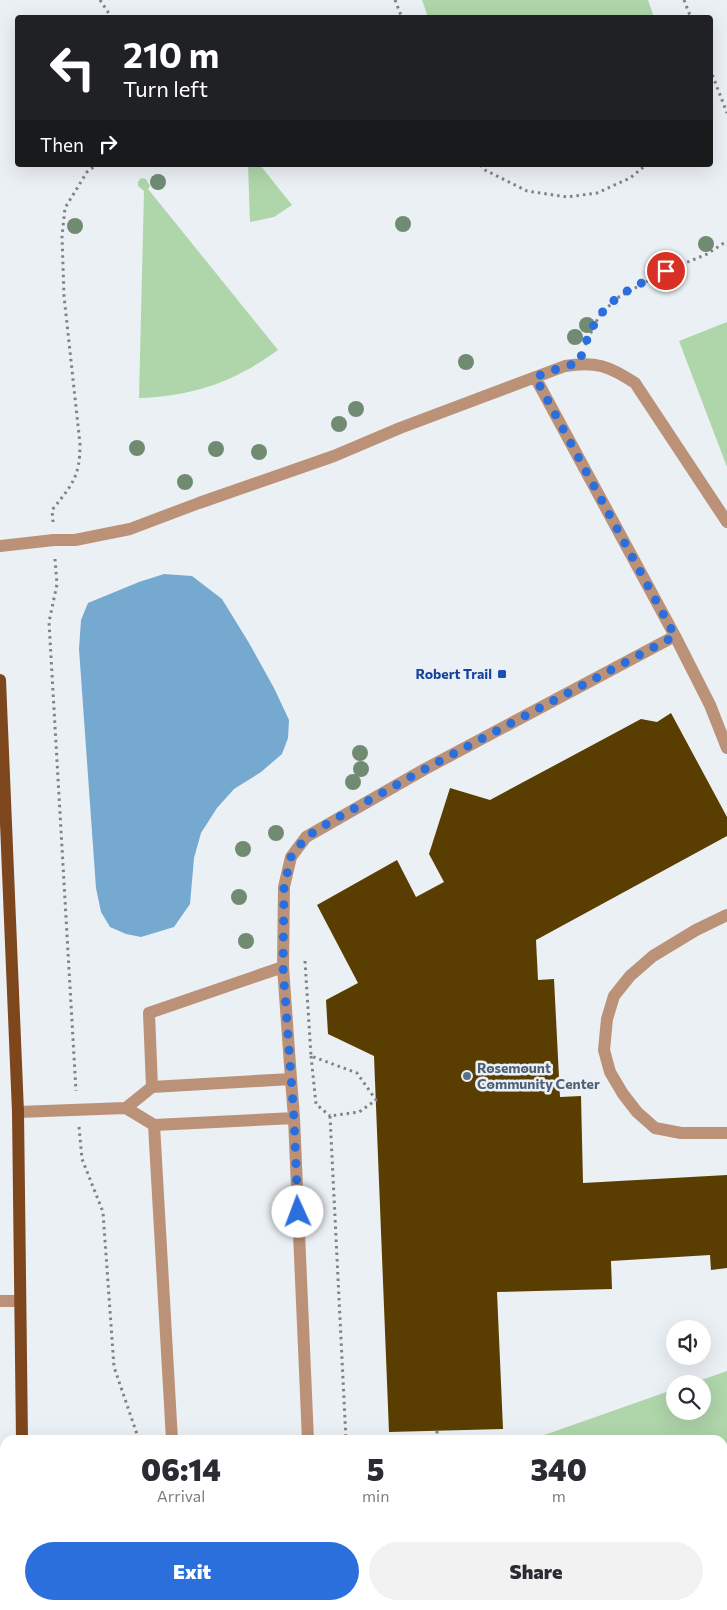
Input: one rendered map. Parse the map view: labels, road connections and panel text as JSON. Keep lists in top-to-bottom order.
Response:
{
  "places": {
    "transit": ["Robert Trail"],
    "other": ["Rosemount Community Center"]
  },
  "page": {
    "turn": ["210 m", "Turn left"],
    "then": "Then",
    "eta": [
      "06:14",
      "Arrival",
      "5",
      "min",
      "340",
      "m"
    ],
    "buttons": ["Exit", "Share"]
  }
}
